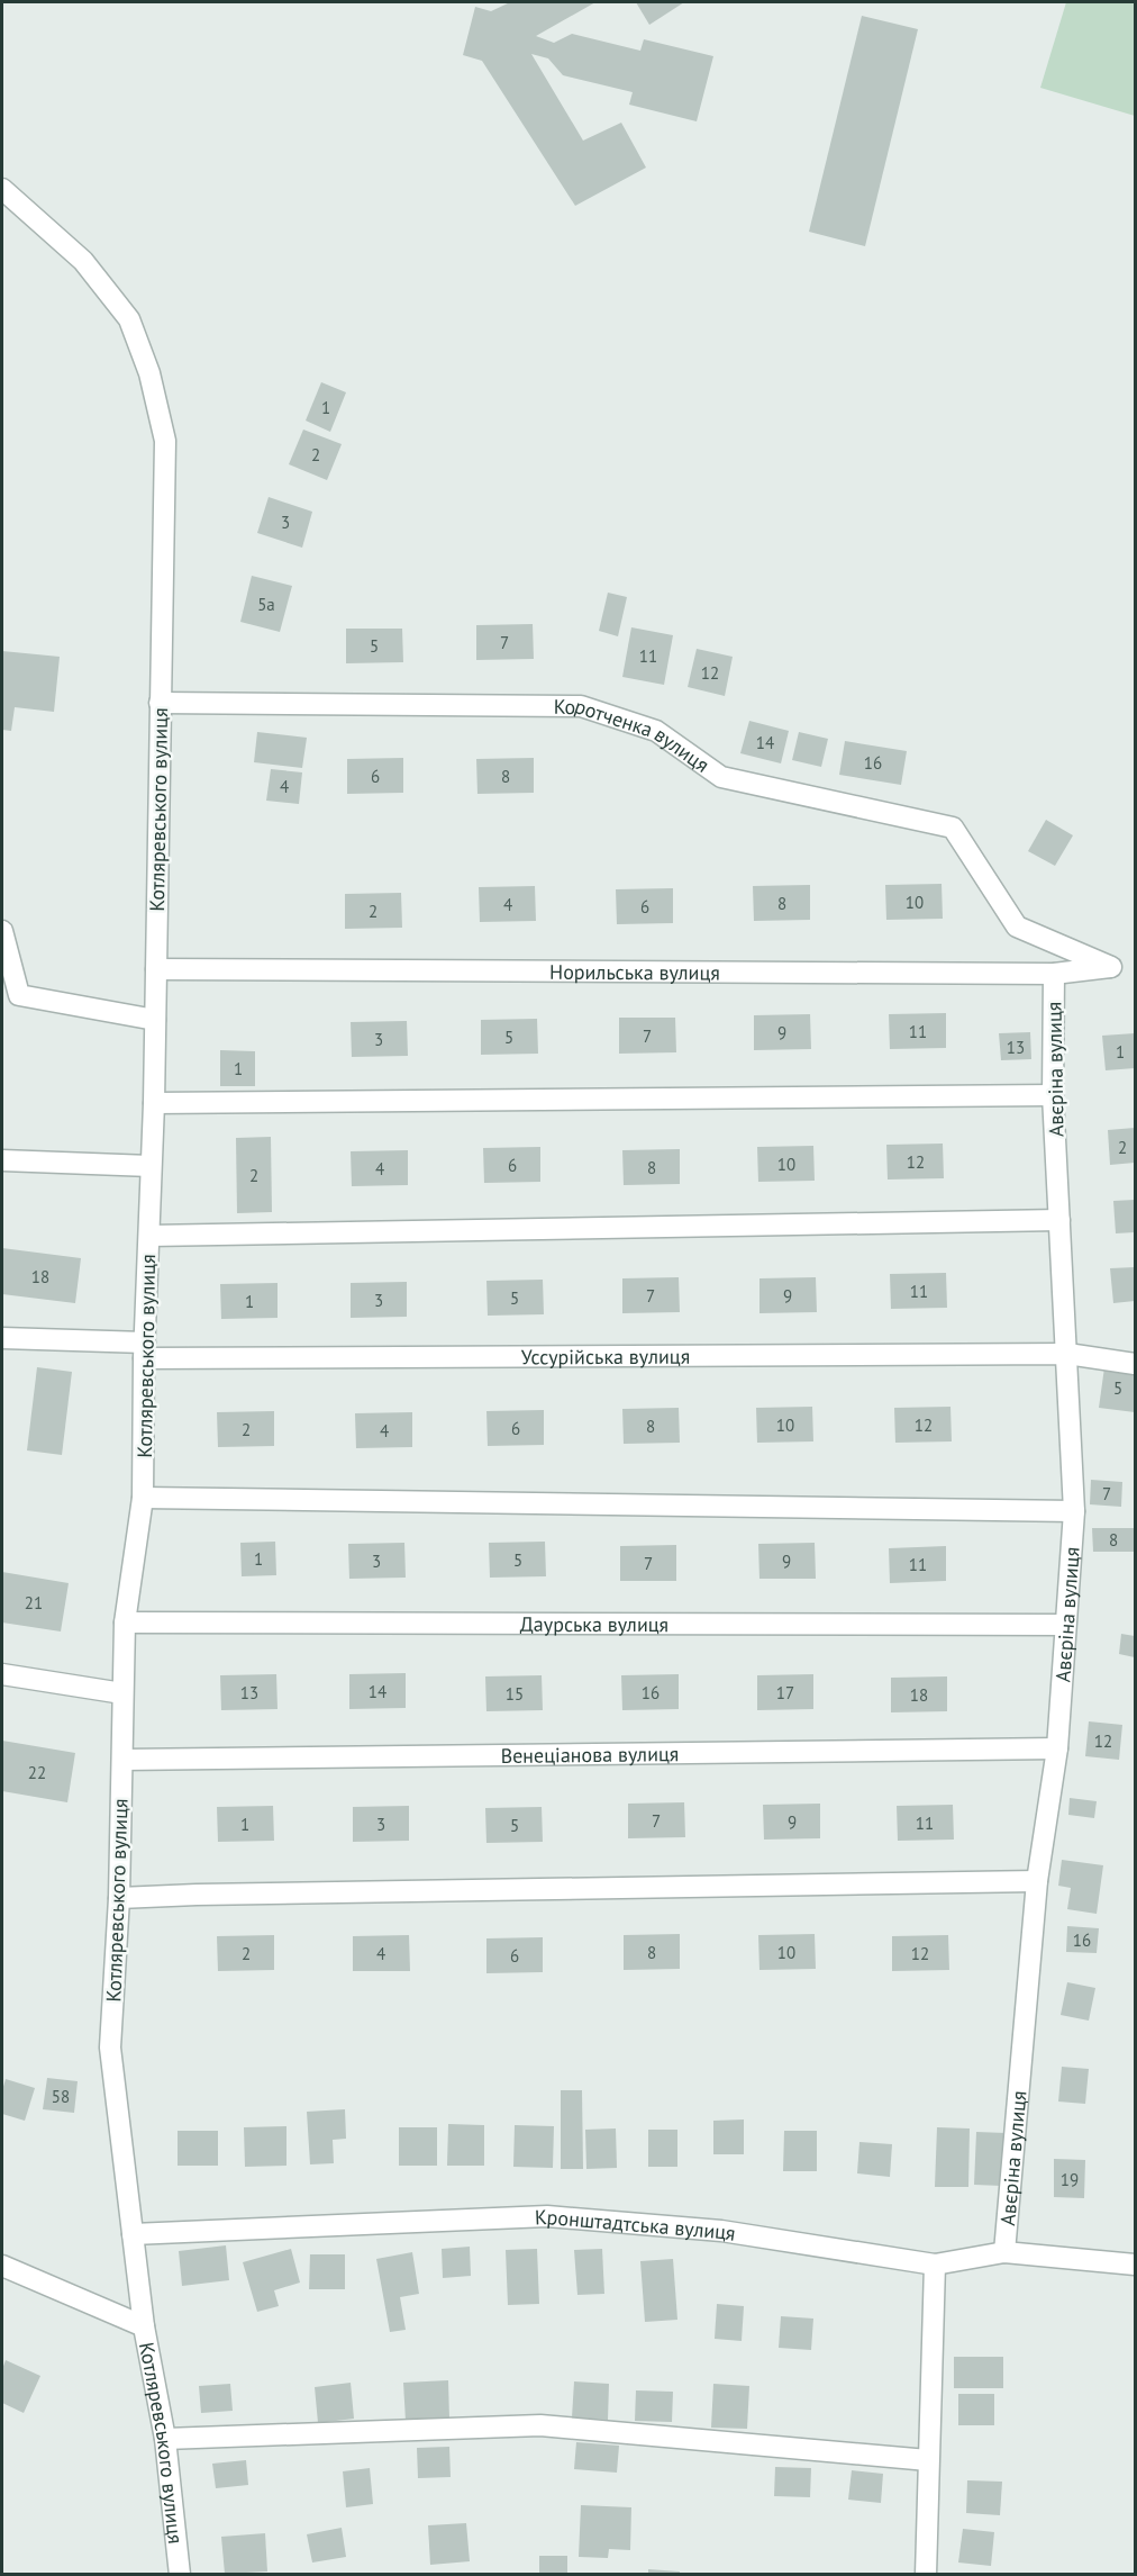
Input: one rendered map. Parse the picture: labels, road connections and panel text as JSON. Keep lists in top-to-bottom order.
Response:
{
  "streets": {
    "street": [
      "Коротченка вулиця",
      "Котляревського вулиця",
      "Норильська вулиця",
      "Авєріна вулиця",
      "Уссурійська вулиця",
      "Даурська вулиця",
      "Венеціанова вулиця",
      "Кронштадтська вулиця"
    ]
  },
  "crossings": [
    ["Коротченка вулиця", "Котляревського вулиця"],
    ["Коротченка вулиця", "Норильська вулиця"],
    ["Котляревського вулиця", "Норильська вулиця"],
    ["Котляревського вулиця", "Уссурійська вулиця"],
    ["Котляревського вулиця", "Даурська вулиця"],
    ["Котляревського вулиця", "Венеціанова вулиця"],
    ["Котляревського вулиця", "Кронштадтська вулиця"],
    ["Норильська вулиця", "Авєріна вулиця"],
    ["Авєріна вулиця", "Уссурійська вулиця"],
    ["Авєріна вулиця", "Даурська вулиця"],
    ["Авєріна вулиця", "Венеціанова вулиця"],
    ["Авєріна вулиця", "Кронштадтська вулиця"]
  ],
  "house_numbers": [
    "1",
    "2",
    "3",
    "5а",
    "7",
    "5",
    "11",
    "12",
    "14",
    "16",
    "6",
    "8",
    "4",
    "10",
    "8",
    "4",
    "6",
    "2",
    "11",
    "9",
    "7",
    "5",
    "3",
    "13",
    "1",
    "1",
    "2",
    "12",
    "10",
    "6",
    "8",
    "4",
    "2",
    "18",
    "11",
    "7",
    "9",
    "5",
    "3",
    "1",
    "5",
    "10",
    "12",
    "8",
    "6",
    "2",
    "4",
    "7",
    "8",
    "1",
    "5",
    "3",
    "9",
    "7",
    "11",
    "21",
    "14",
    "13",
    "16",
    "17",
    "15",
    "18",
    "12",
    "22",
    "7",
    "9",
    "11",
    "1",
    "3",
    "5",
    "16",
    "8",
    "10",
    "2",
    "4",
    "12",
    "6",
    "58",
    "19"
  ]
}
